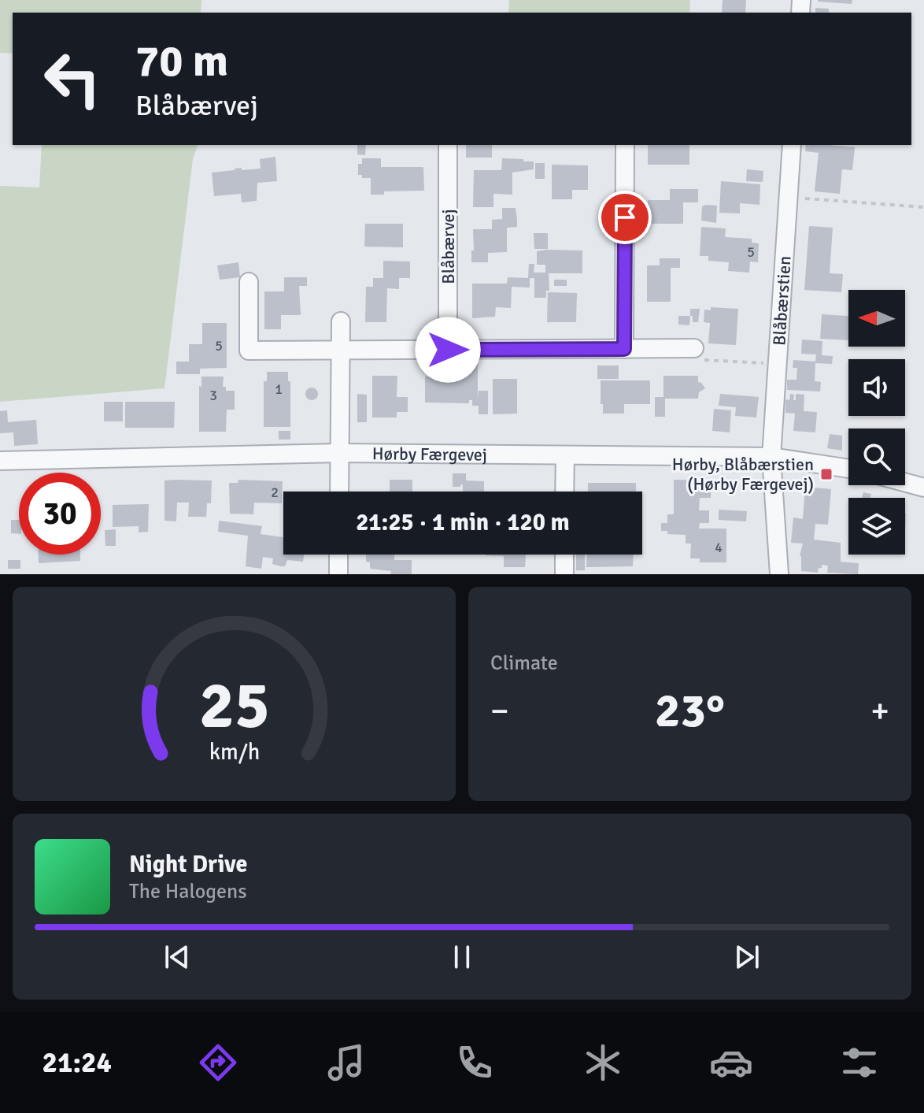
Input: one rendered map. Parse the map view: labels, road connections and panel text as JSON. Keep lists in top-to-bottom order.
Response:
{
  "streets": {
    "street": ["Blåbærvej", "Blåbærstien", "Hørby Færgevej"]
  },
  "crossings": [
    ["Blåbærstien", "Hørby Færgevej"]
  ],
  "places": {
    "transit": ["Hørby, Blåbærstien (Hørby Færgevej)"]
  },
  "house_numbers": [
    "5",
    "5",
    "1",
    "3",
    "2",
    "4"
  ],
  "north": "left",
  "page": {
    "turn": ["70 m", "Blåbærvej"],
    "limit": "30",
    "trip": "21:25 · 1 min · 120 m",
    "tile": "Climate",
    "heat": ["−", "23°", "+"],
    "song": ["Night Drive", "The Halogens"],
    "tabs": "21:24",
    "gauge": ["25", "km/h"]
  }
}
